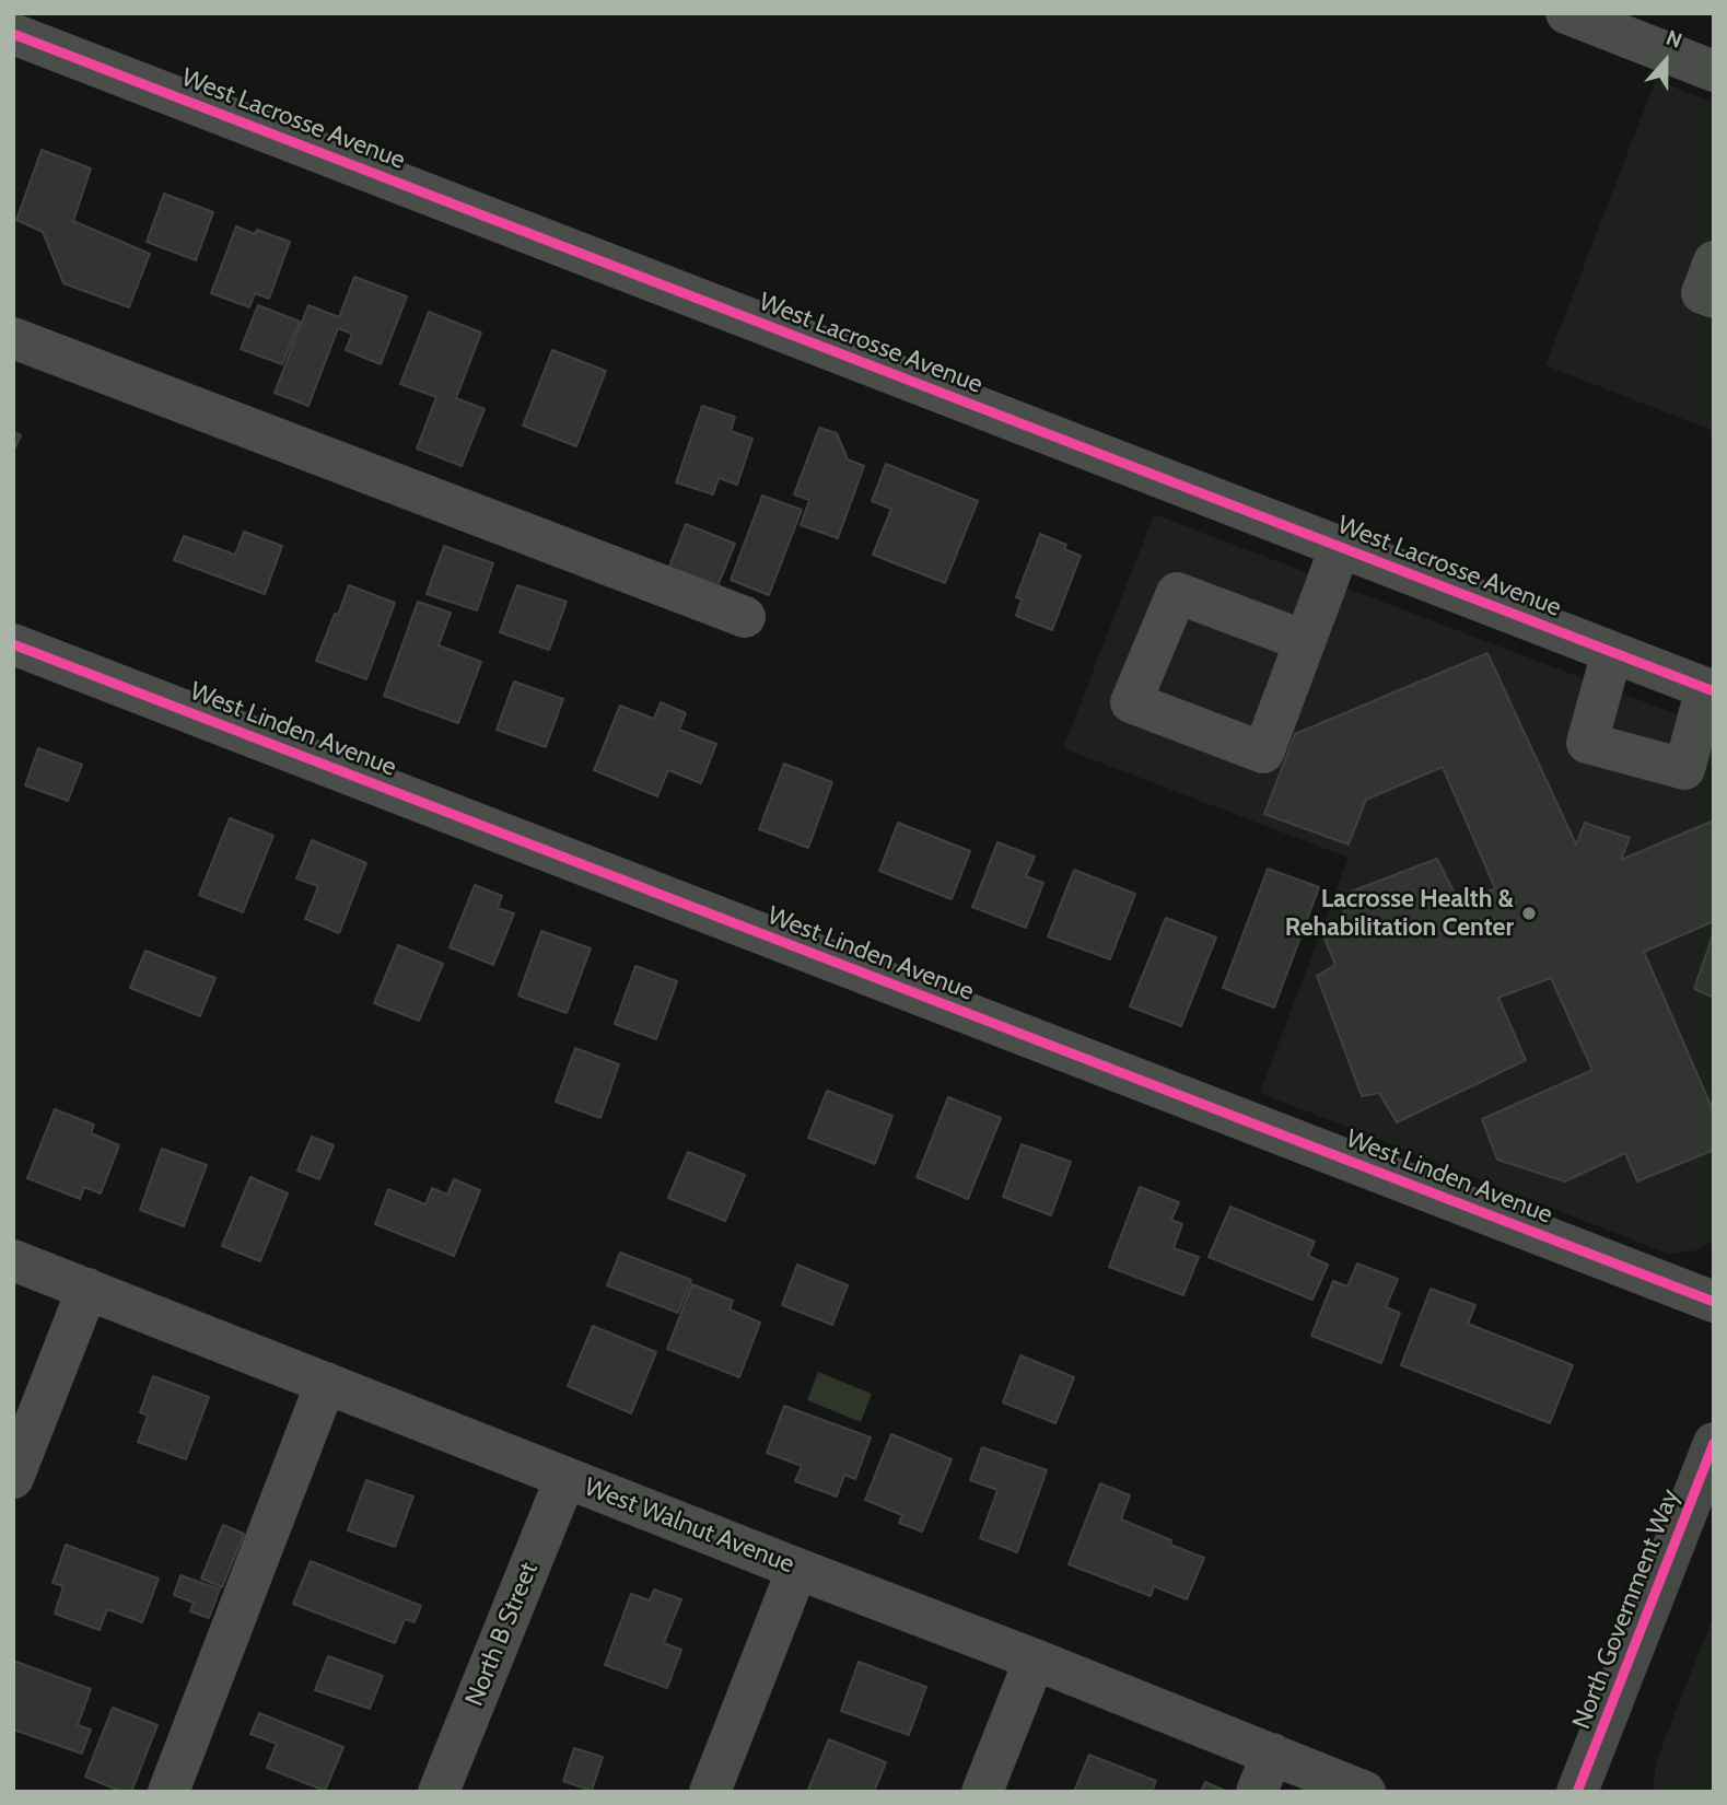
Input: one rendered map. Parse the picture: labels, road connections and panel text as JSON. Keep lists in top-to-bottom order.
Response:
{
  "streets": {
    "main road": ["North Government Way"],
    "street": [
      "West Lacrosse Avenue",
      "West Linden Avenue",
      "West Walnut Avenue",
      "North B Street"
    ]
  },
  "crossings": [
    ["West Walnut Avenue", "North B Street"]
  ],
  "places": ["Lacrosse Health & Rehabilitation Center"],
  "north": "top"
}
